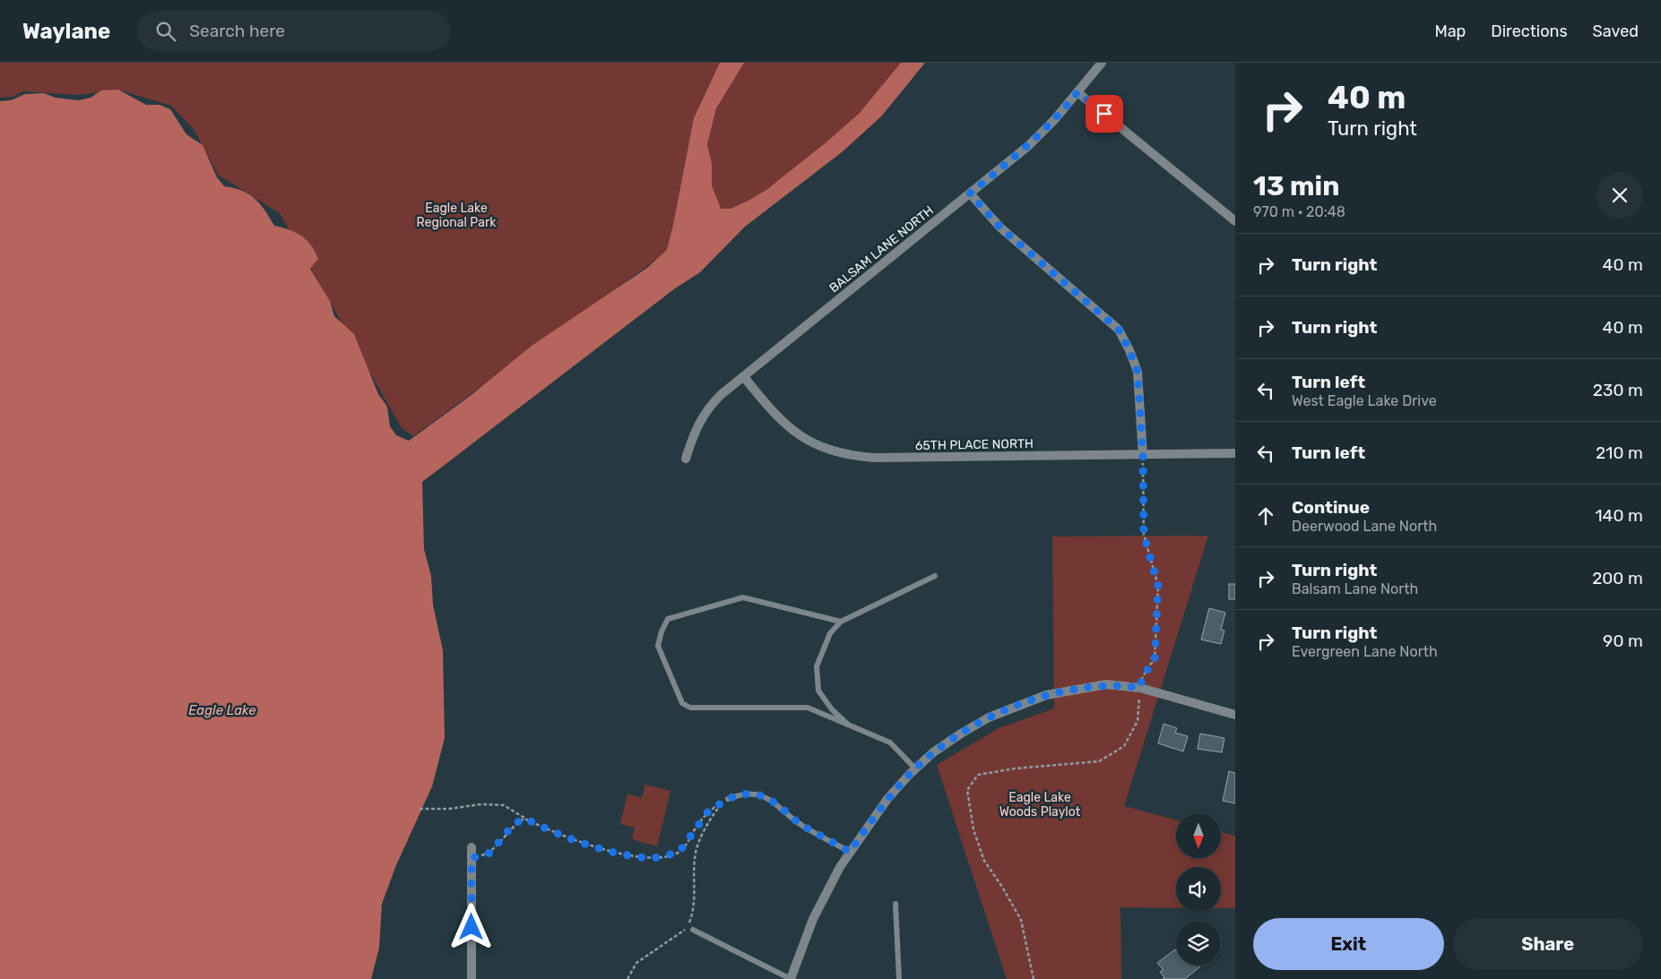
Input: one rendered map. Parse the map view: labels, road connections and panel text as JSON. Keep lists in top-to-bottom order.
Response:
{
  "streets": {
    "street": ["BALSAM LANE NORTH", "65TH PLACE NORTH"]
  },
  "crossings": [
    ["BALSAM LANE NORTH", "65TH PLACE NORTH"]
  ],
  "water": ["Eagle Lake"],
  "parks": ["Eagle Lake Regional Park", "Eagle Lake Woods Playlot"],
  "north": "bottom",
  "page": {
    "header": "Waylane",
    "search": "Search here",
    "nav": ["Map", "Directions", "Saved"],
    "turn": ["40 m", "Turn right"],
    "heading": ["13 min", "970 m · 20:48"],
    "list": [
      {
        "name": "Turn right",
        "value": "40 m"
      },
      {
        "name": "Turn right",
        "value": "40 m"
      },
      {
        "name": "Turn left",
        "note": "West Eagle Lake Drive",
        "value": "230 m"
      },
      {
        "name": "Turn left",
        "value": "210 m"
      },
      {
        "name": "Continue",
        "note": "Deerwood Lane North",
        "value": "140 m"
      },
      {
        "name": "Turn right",
        "note": "Balsam Lane North",
        "value": "200 m"
      },
      {
        "name": "Turn right",
        "note": "Evergreen Lane North",
        "value": "90 m"
      }
    ],
    "buttons": ["Exit", "Share"]
  }
}
